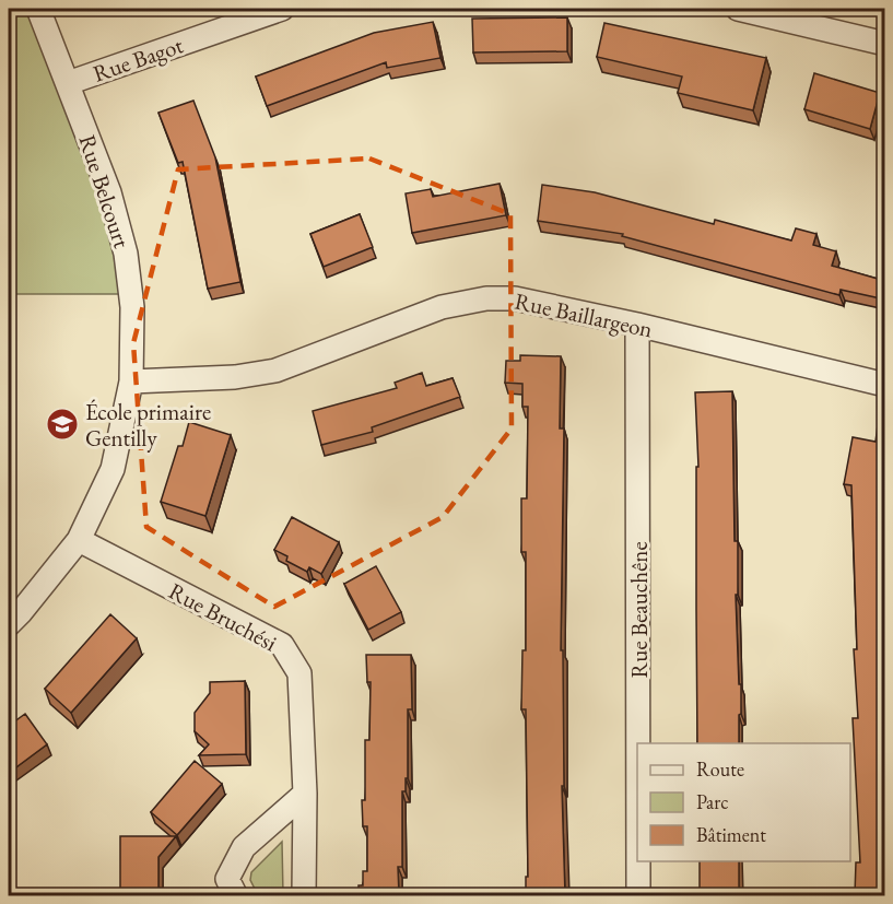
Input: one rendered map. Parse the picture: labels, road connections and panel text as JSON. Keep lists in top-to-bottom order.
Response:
{
  "streets": {
    "street": [
      "Rue Bagot",
      "Rue Belcourt",
      "Rue Baillargeon",
      "Rue Beauchêne",
      "Rue Bruchési"
    ]
  },
  "crossings": [
    ["Rue Bagot", "Rue Belcourt"],
    ["Rue Belcourt", "Rue Baillargeon"],
    ["Rue Belcourt", "Rue Bruchési"],
    ["Rue Baillargeon", "Rue Beauchêne"]
  ],
  "places": {
    "school or university": ["École primaire Gentilly"]
  },
  "legend": ["Route", "Parc", "Bâtiment"]
}
